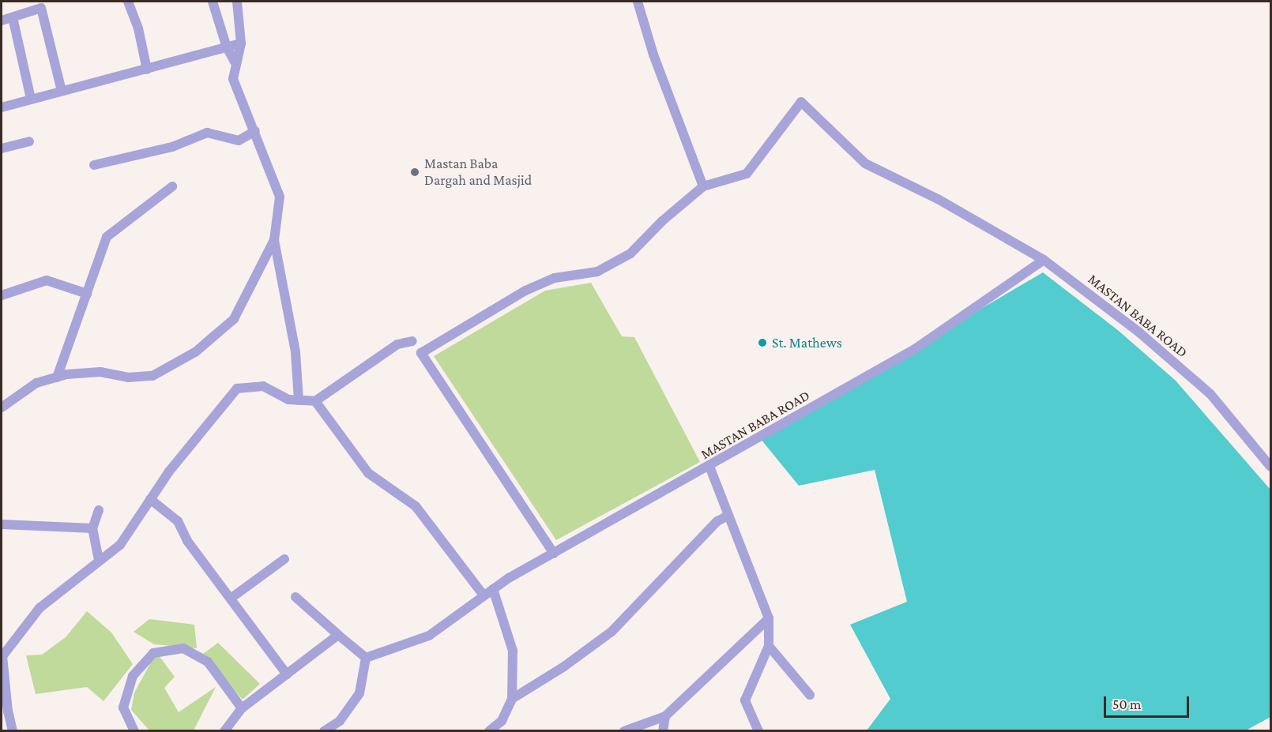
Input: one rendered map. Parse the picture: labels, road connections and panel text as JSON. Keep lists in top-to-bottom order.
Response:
{
  "streets": {
    "street": ["MASTAN BABA ROAD"]
  },
  "places": ["Mastan Baba Dargah and Masjid", "St. Mathews"],
  "scale_bar": "50 m"
}
